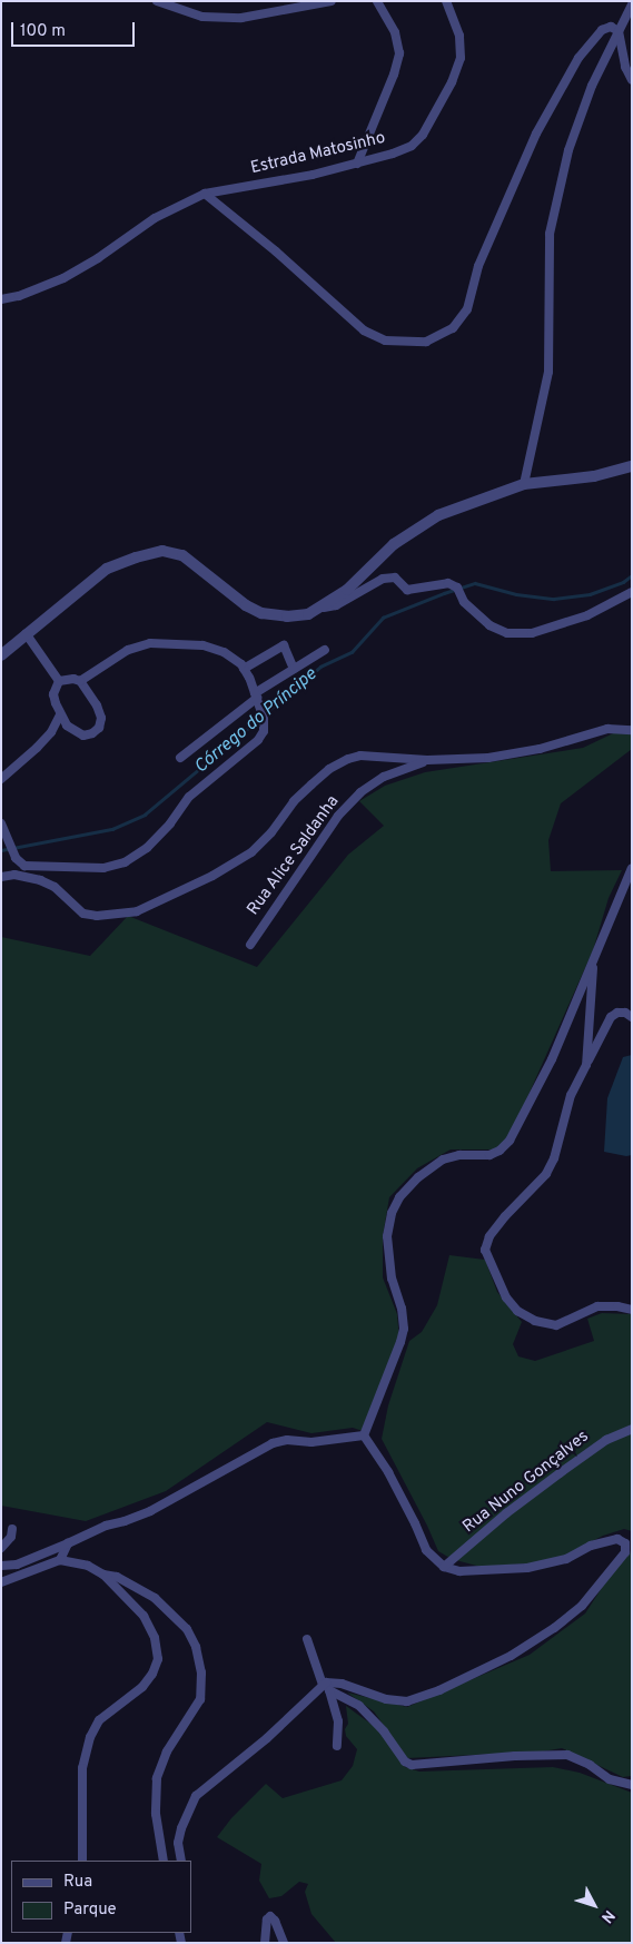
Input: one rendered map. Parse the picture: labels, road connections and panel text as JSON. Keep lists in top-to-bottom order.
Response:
{
  "streets": {
    "street": ["Estrada Matosinho", "Rua Alice Saldanha", "Rua Nuno Gonçalves"]
  },
  "water": ["Córrego do Príncipe"],
  "legend": ["Rua", "Parque"],
  "scale_bar": "100 m",
  "north": "bottom right"
}
